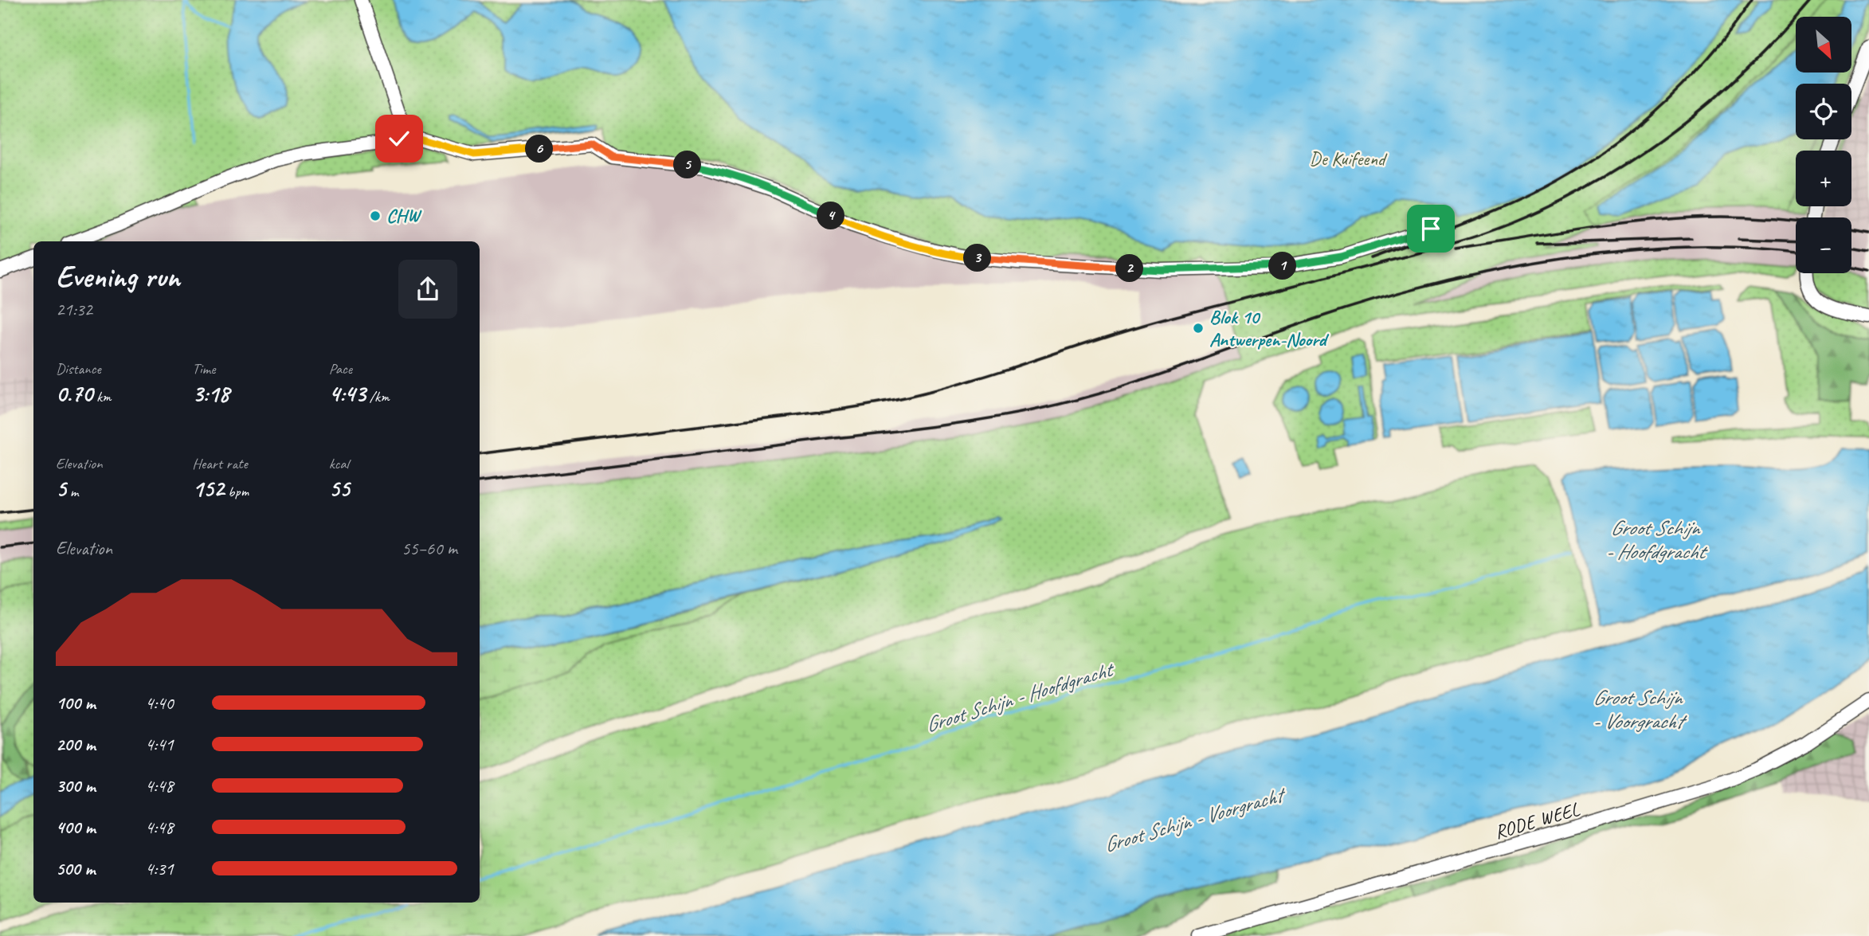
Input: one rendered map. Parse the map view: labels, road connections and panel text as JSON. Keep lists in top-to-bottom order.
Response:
{
  "streets": {
    "street": ["RODE WEEL"]
  },
  "water": ["Groot Schijn - Hoofdgracht", "Groot Schijn - Voorgracht"],
  "parks": ["De Kuifeend"],
  "places": ["CHW", "Blok 10 Antwerpen-Noord"],
  "north": "bottom right",
  "page": {
    "map_buttons": ["+", "−"],
    "pins": [
      "6",
      "5",
      "4",
      "3",
      "1",
      "2"
    ],
    "heading": ["Evening run", "21:32"],
    "stats": [
      ["Distance", "0.70 km"],
      ["Time", "3:18"],
      ["Pace", "4:43 /km"],
      ["Elevation", "5 m"],
      ["Heart rate", "152 bpm"],
      ["kcal", "55"]
    ],
    "chart": ["Elevation", "55–60 m"],
    "list": [
      {
        "name": "100 m",
        "note": "4:40"
      },
      {
        "name": "200 m",
        "note": "4:41"
      },
      {
        "name": "300 m",
        "note": "4:48"
      },
      {
        "name": "400 m",
        "note": "4:48"
      },
      {
        "name": "500 m",
        "note": "4:31"
      }
    ]
  }
}
